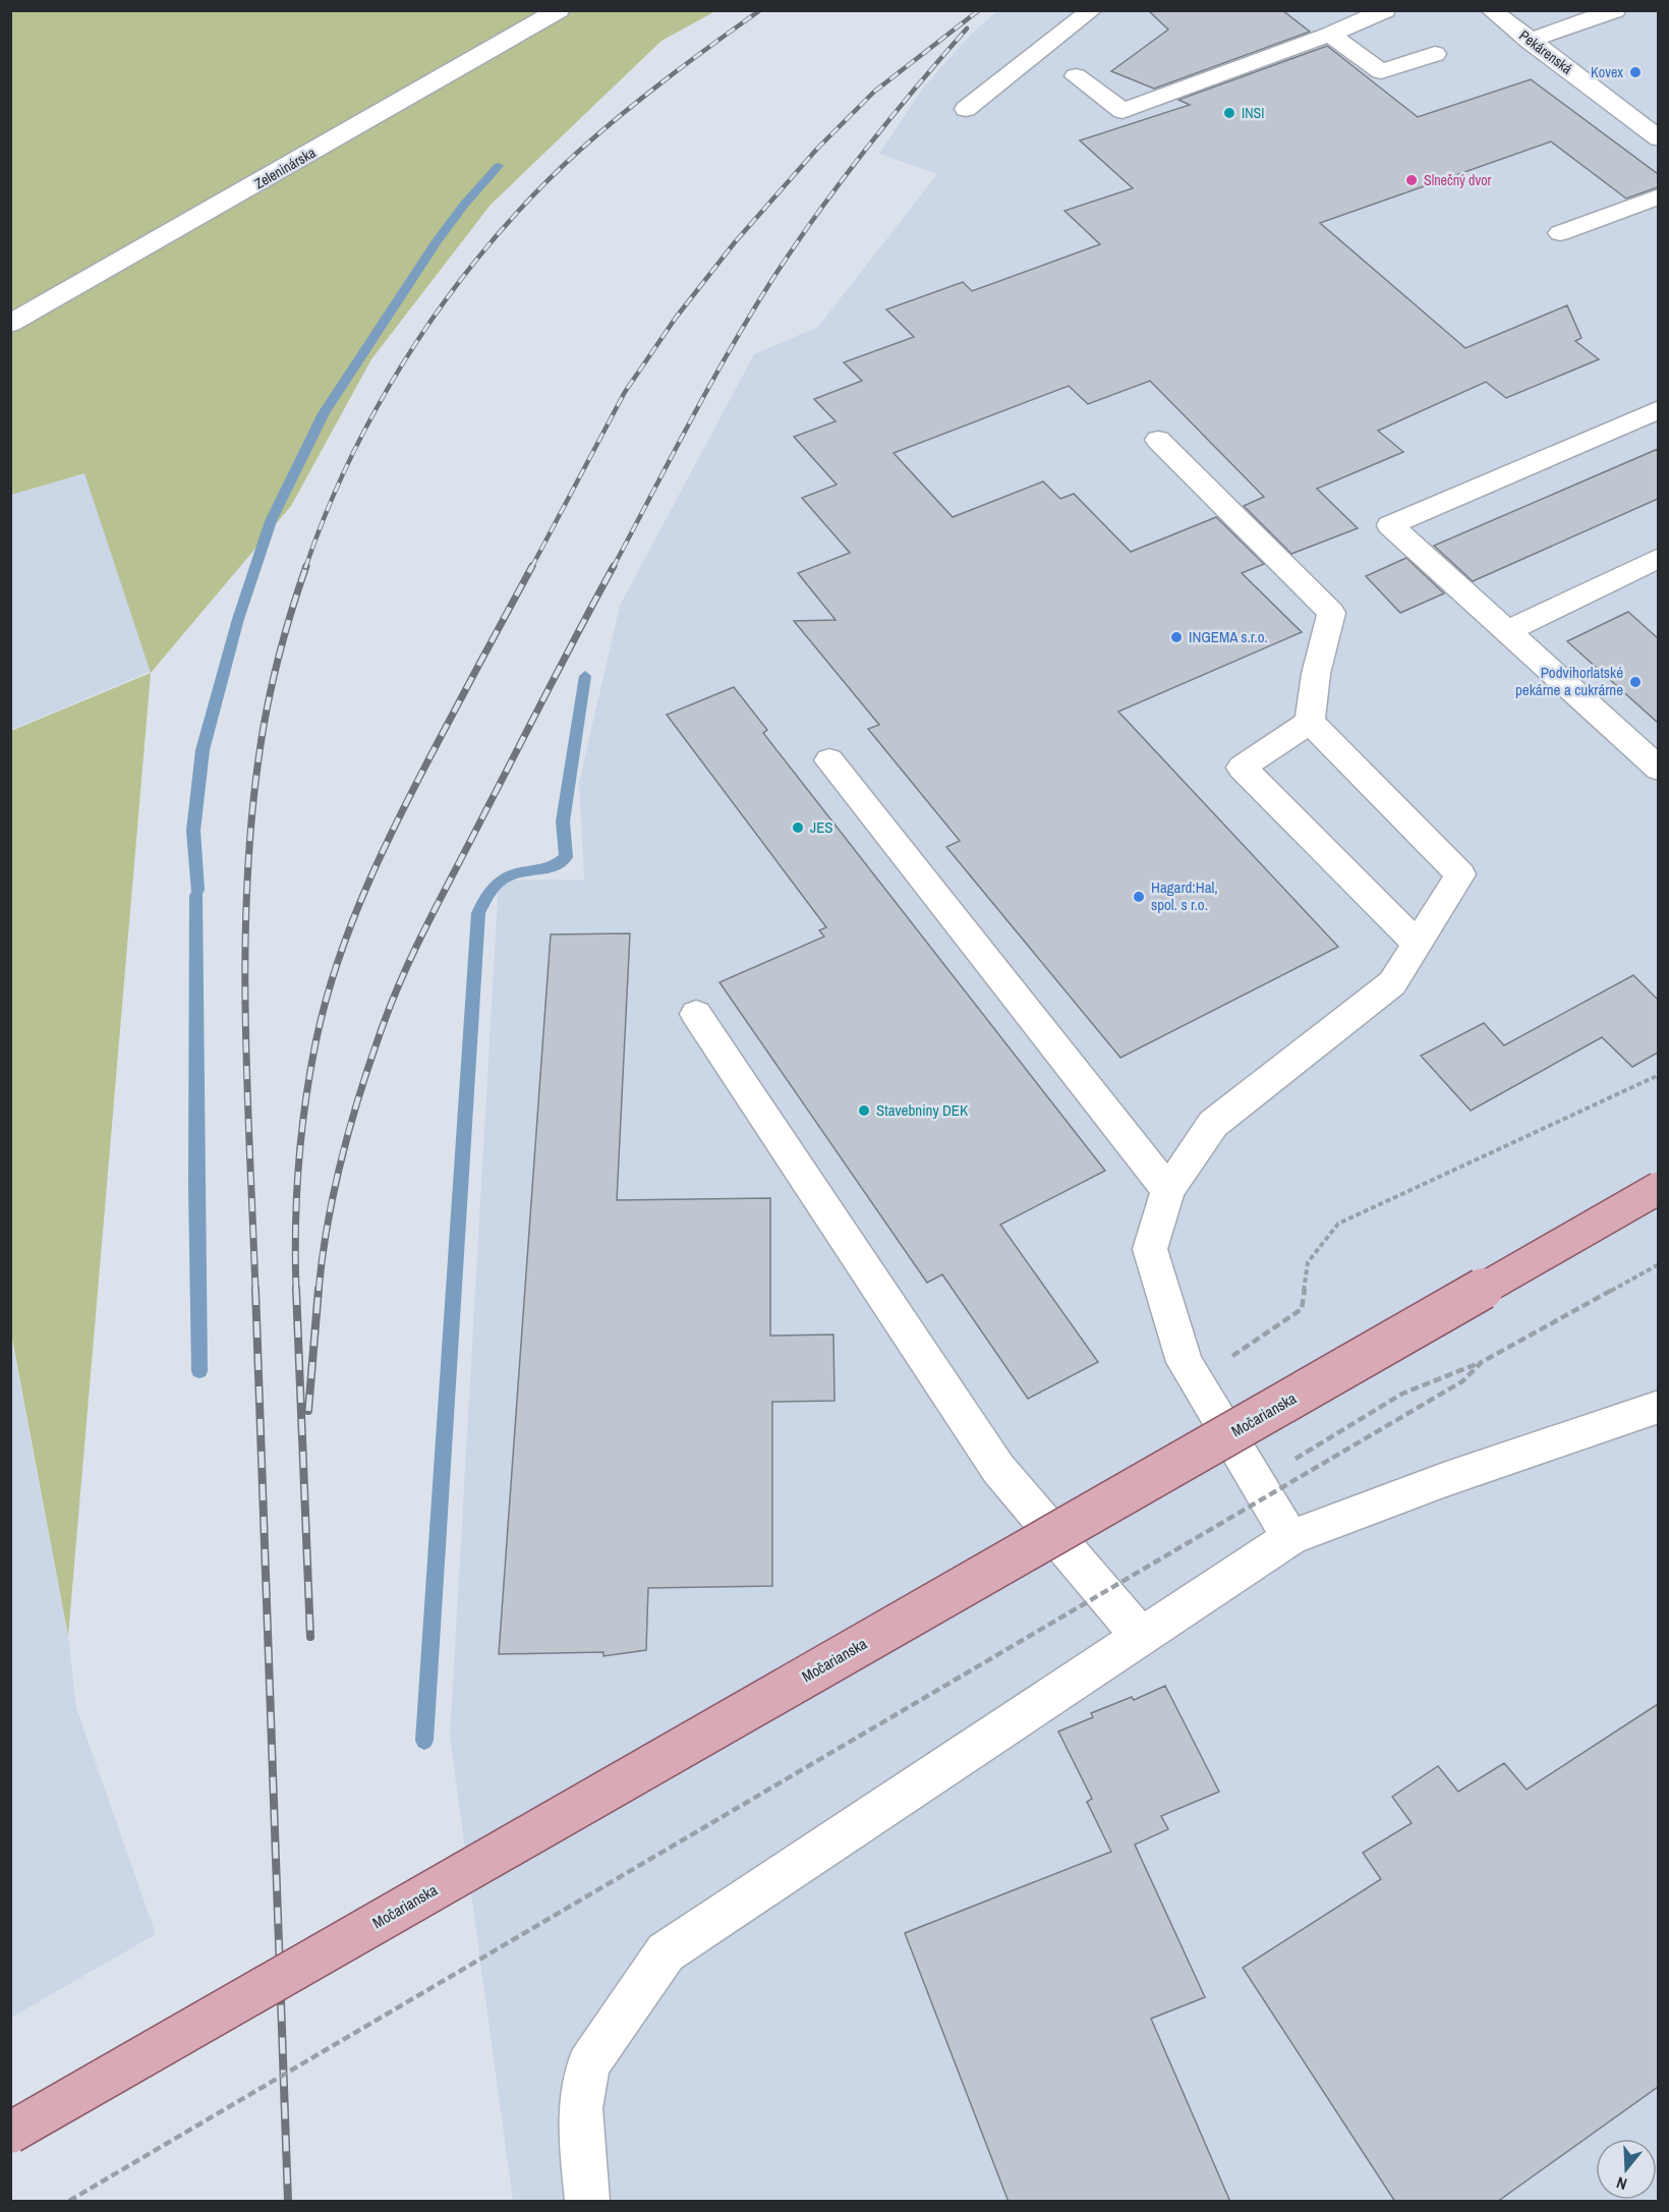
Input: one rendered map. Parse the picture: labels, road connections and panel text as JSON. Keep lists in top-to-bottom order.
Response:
{
  "streets": {
    "main road": ["Močarianska"],
    "lane": ["Pekárenská", "Zeleninárska"]
  },
  "places": [
    "Kovex",
    "INSI",
    "Slnečný dvor",
    "INGEMA s.r.o.",
    "Podvihorlatské pekárne a cukrárne",
    "JES",
    "Hagard:Hal, spol. s r.o.",
    "Stavebniny DEK"
  ],
  "north": "bottom"
}
